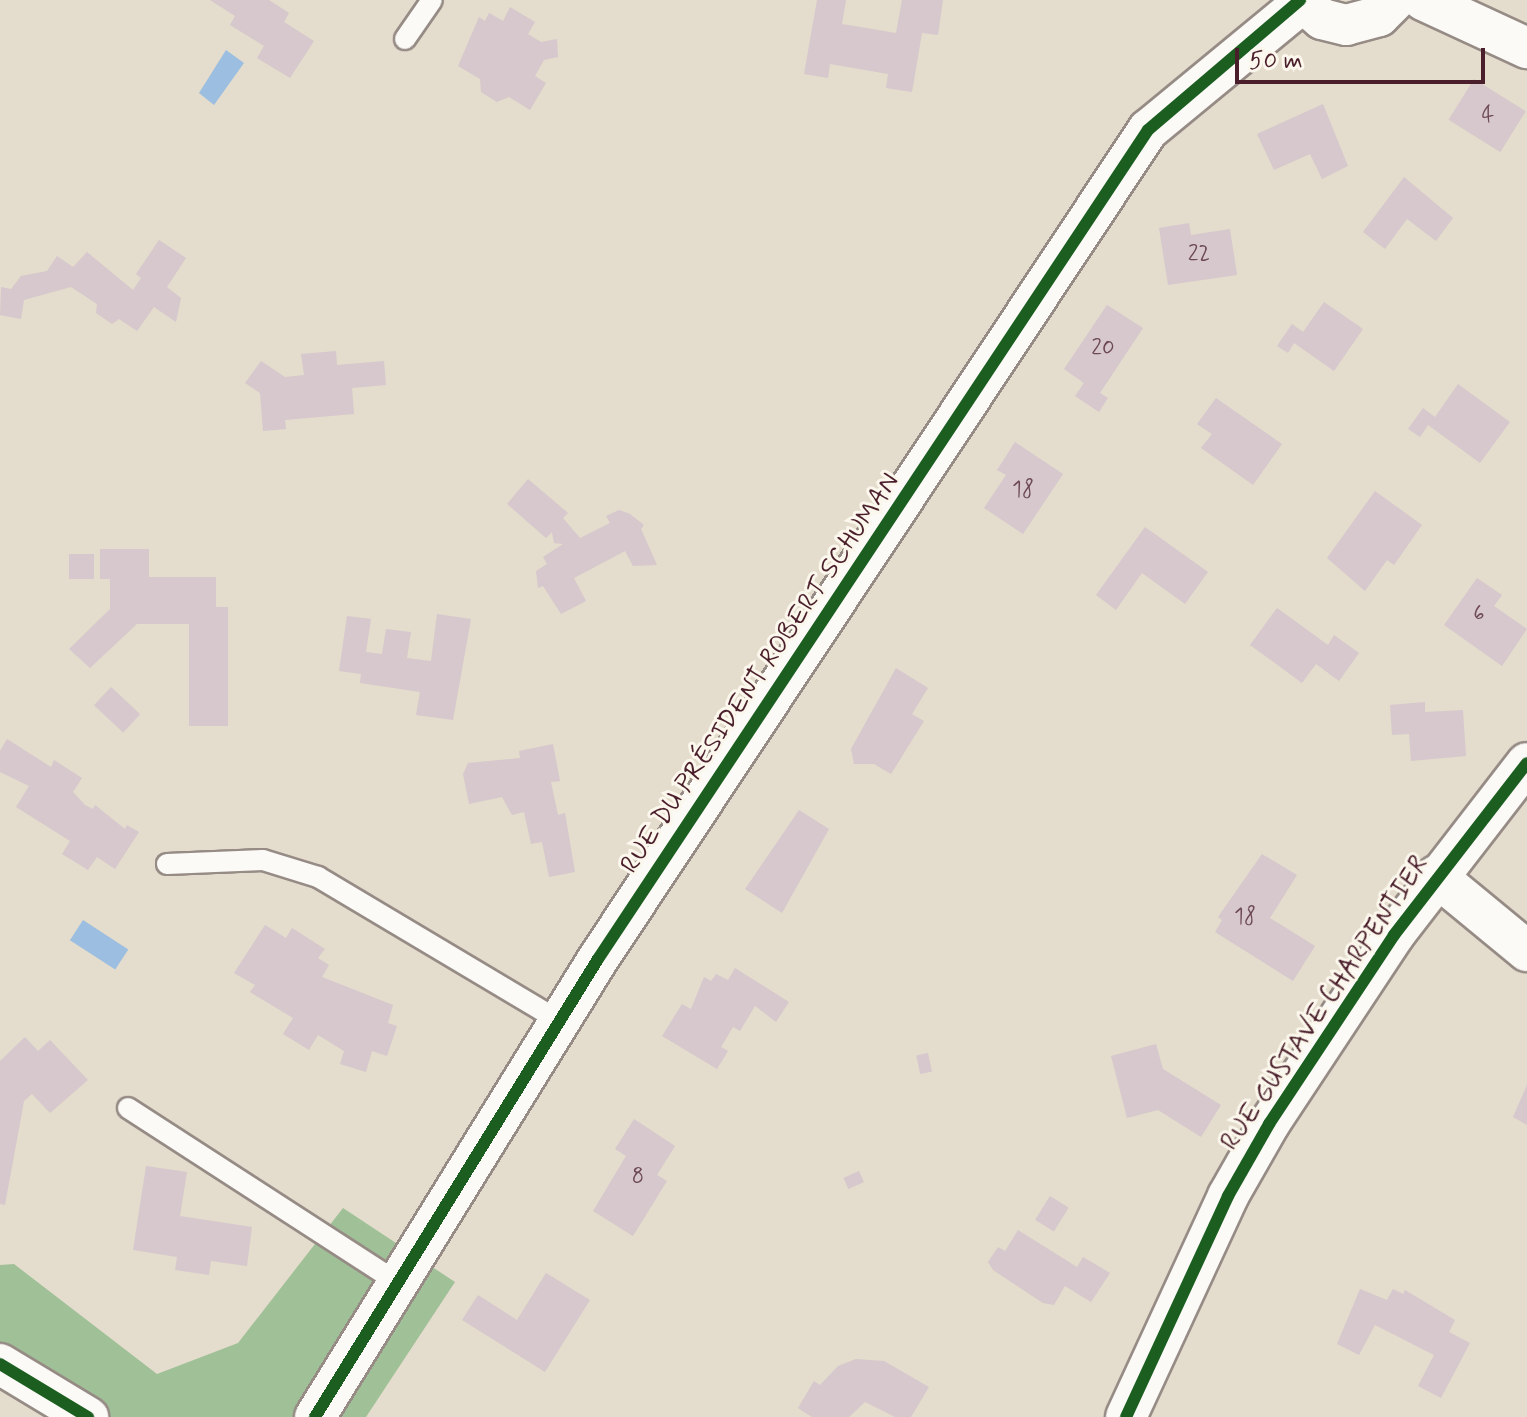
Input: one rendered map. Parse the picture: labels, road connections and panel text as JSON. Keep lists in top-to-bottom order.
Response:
{
  "streets": {
    "street": ["RUE DU PRÉSIDENT ROBERT SCHUMAN", "RUE GUSTAVE CHARPENTIER"]
  },
  "house_numbers": [
    "4",
    "22",
    "20",
    "18",
    "6",
    "18",
    "8"
  ],
  "scale_bar": "50 m"
}
